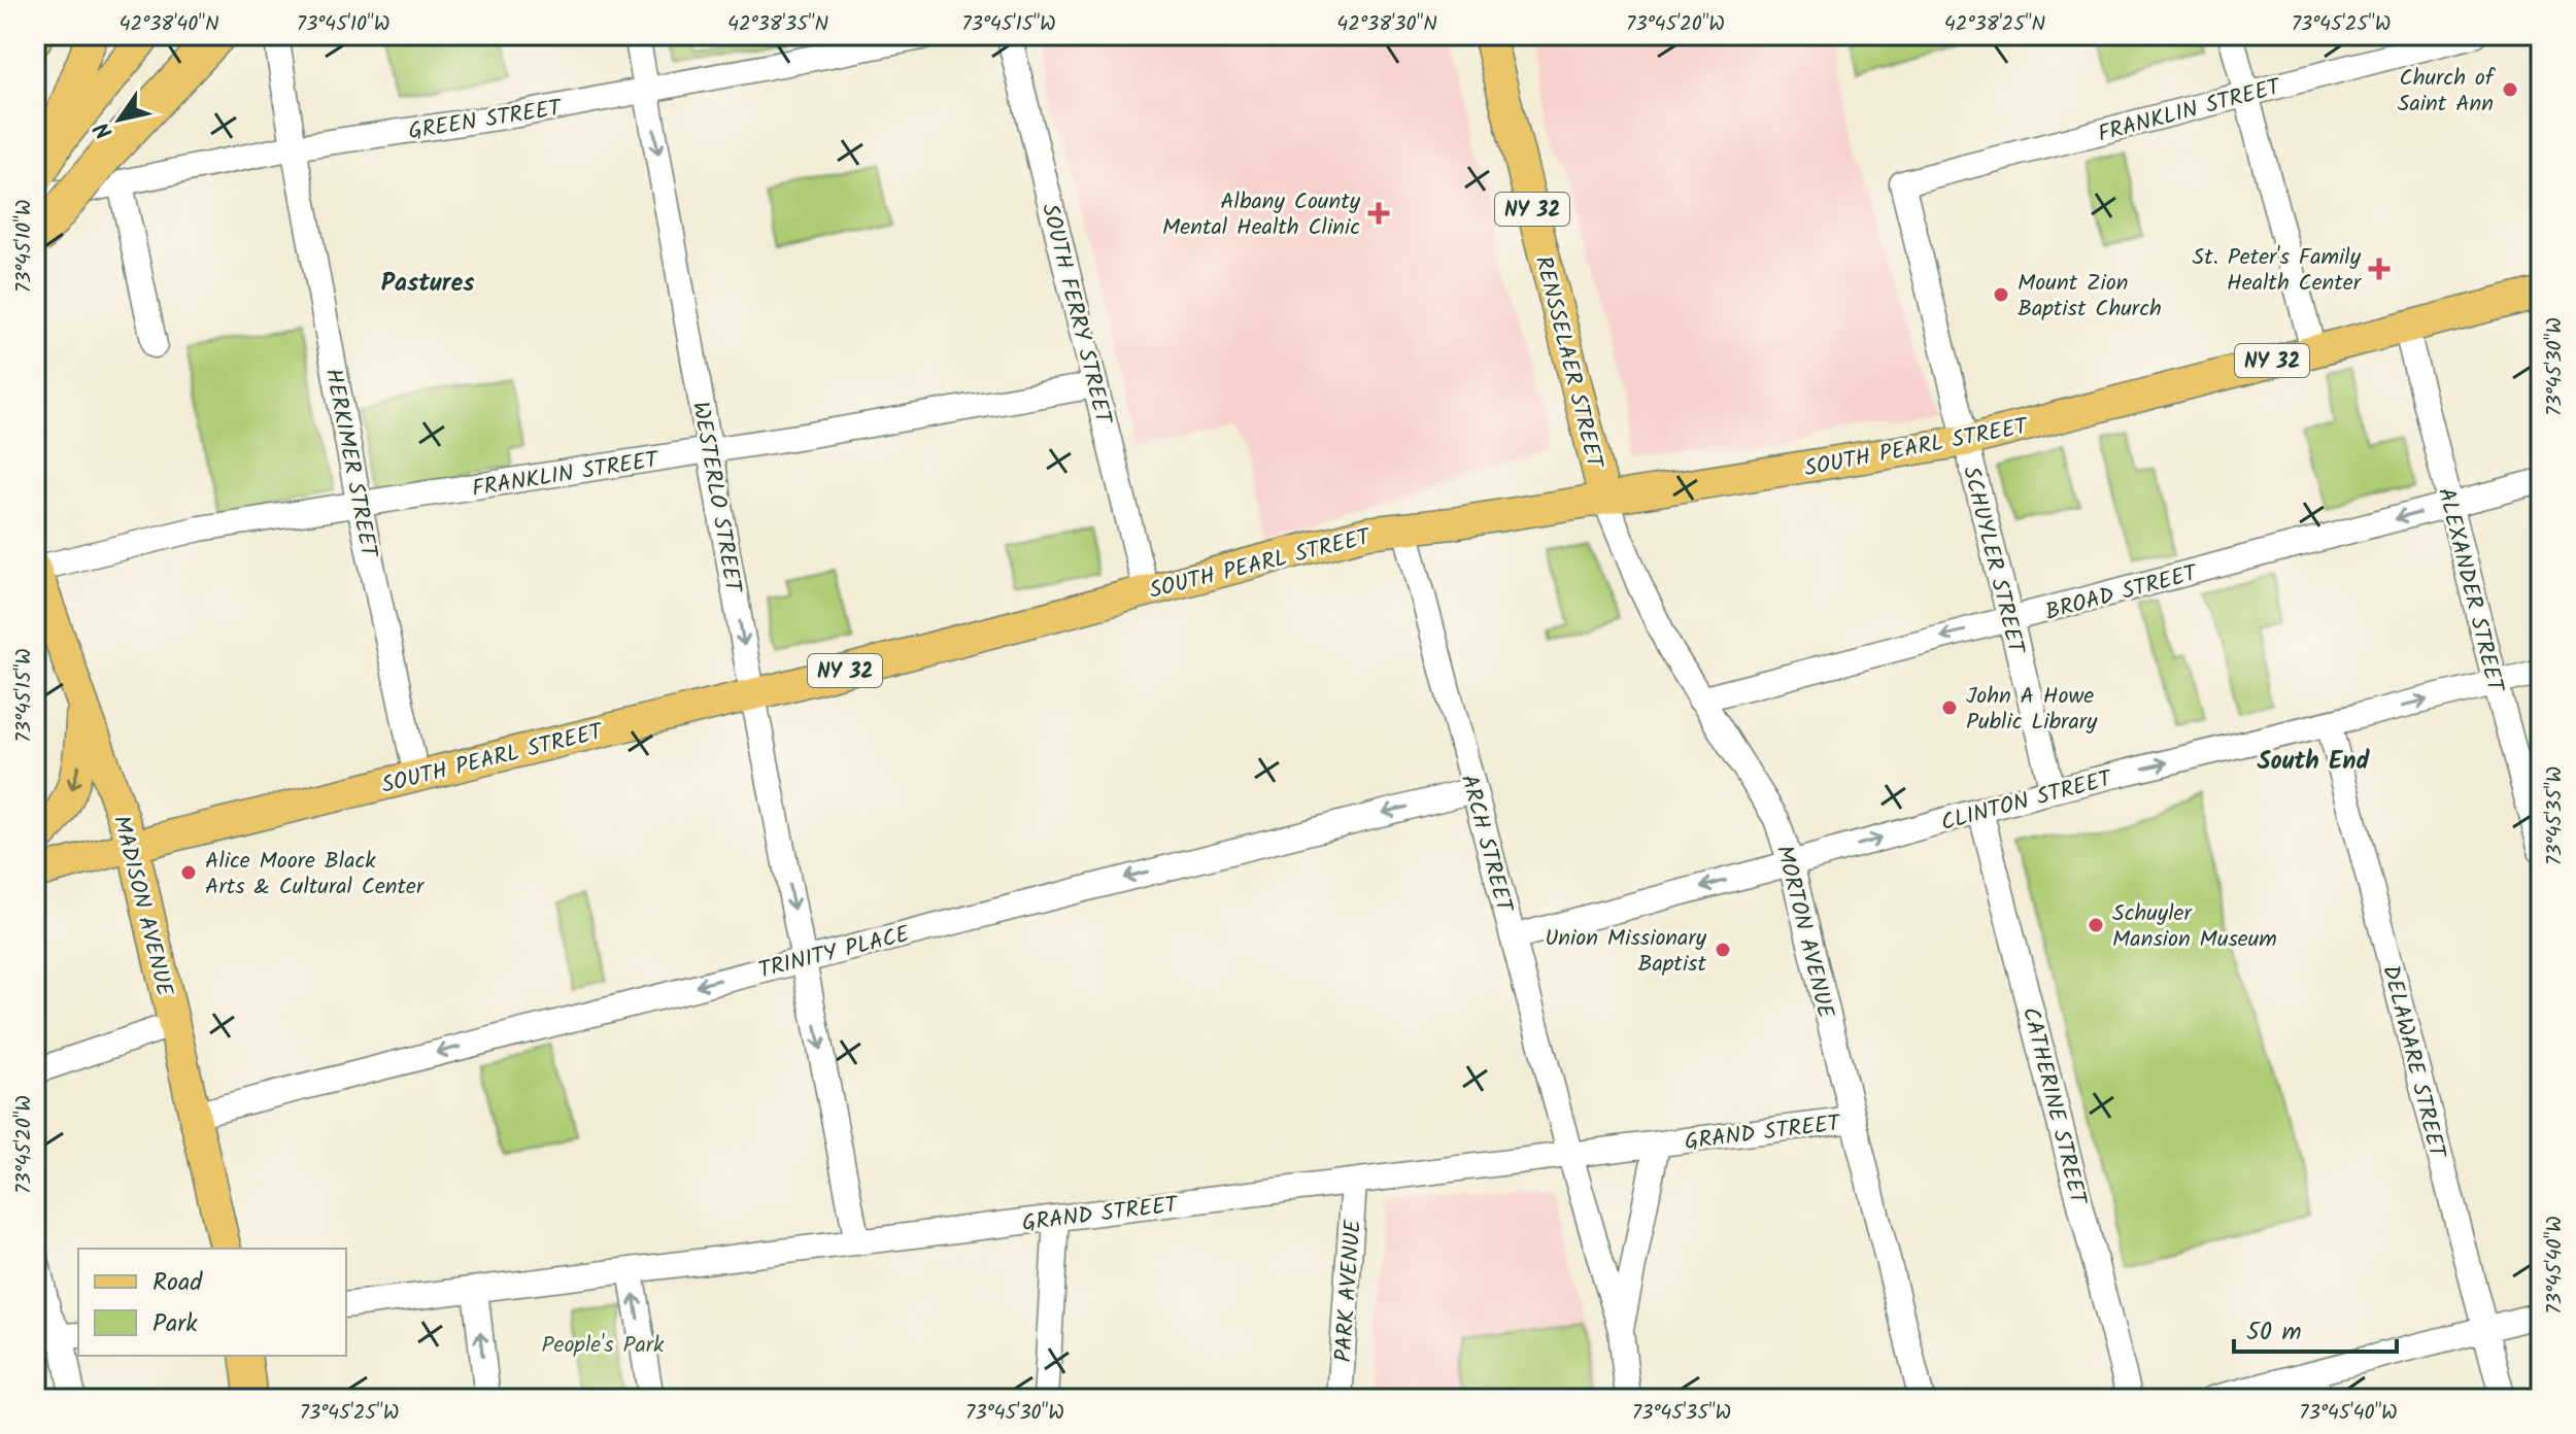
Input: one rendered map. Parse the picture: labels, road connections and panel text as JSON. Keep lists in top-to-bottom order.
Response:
{
  "streets": {
    "main road": [
      "NY 32",
      "RENSSELAER STREET",
      "SOUTH PEARL STREET",
      "MADISON AVENUE"
    ],
    "street": [
      "FRANKLIN STREET",
      "GREEN STREET",
      "SOUTH FERRY STREET",
      "HERKIMER STREET",
      "WESTERLO STREET",
      "SCHUYLER STREET",
      "ALEXANDER STREET",
      "BROAD STREET",
      "CLINTON STREET",
      "ARCH STREET",
      "MORTON AVENUE",
      "TRINITY PLACE",
      "DELAWARE STREET",
      "CATHERINE STREET",
      "GRAND STREET",
      "PARK AVENUE"
    ]
  },
  "crossings": [
    ["FRANKLIN STREET", "SOUTH FERRY STREET"],
    ["FRANKLIN STREET", "HERKIMER STREET"],
    ["FRANKLIN STREET", "WESTERLO STREET"],
    ["FRANKLIN STREET", "SCHUYLER STREET"],
    ["FRANKLIN STREET", "MADISON AVENUE"],
    ["GREEN STREET", "HERKIMER STREET"],
    ["GREEN STREET", "WESTERLO STREET"],
    ["SOUTH FERRY STREET", "SOUTH PEARL STREET"],
    ["RENSSELAER STREET", "SOUTH PEARL STREET"],
    ["RENSSELAER STREET", "MORTON AVENUE"],
    ["SOUTH PEARL STREET", "HERKIMER STREET"],
    ["SOUTH PEARL STREET", "WESTERLO STREET"],
    ["SOUTH PEARL STREET", "SCHUYLER STREET"],
    ["SOUTH PEARL STREET", "ALEXANDER STREET"],
    ["SOUTH PEARL STREET", "ARCH STREET"],
    ["SOUTH PEARL STREET", "MADISON AVENUE"],
    ["SOUTH PEARL STREET", "MORTON AVENUE"],
    ["WESTERLO STREET", "TRINITY PLACE"],
    ["WESTERLO STREET", "GRAND STREET"],
    ["SCHUYLER STREET", "BROAD STREET"],
    ["SCHUYLER STREET", "CLINTON STREET"],
    ["ALEXANDER STREET", "BROAD STREET"],
    ["ALEXANDER STREET", "CLINTON STREET"],
    ["BROAD STREET", "MORTON AVENUE"],
    ["CLINTON STREET", "ARCH STREET"],
    ["CLINTON STREET", "MORTON AVENUE"],
    ["CLINTON STREET", "DELAWARE STREET"],
    ["CLINTON STREET", "CATHERINE STREET"],
    ["ARCH STREET", "TRINITY PLACE"],
    ["ARCH STREET", "GRAND STREET"],
    ["MADISON AVENUE", "TRINITY PLACE"],
    ["MORTON AVENUE", "GRAND STREET"],
    ["GRAND STREET", "PARK AVENUE"]
  ],
  "one_way": ["WESTERLO STREET", "BROAD STREET", "TRINITY PLACE"],
  "districts": ["Pastures", "South End"],
  "parks": ["People's Park"],
  "places": {
    "other": [
      "Church of Saint Ann",
      "Mount Zion Baptist Church",
      "John A Howe Public Library",
      "Alice Moore Black Arts & Cultural Center",
      "Schuyler Mansion Museum",
      "Union Missionary Baptist"
    ],
    "health": ["Albany County Mental Health Clinic", "St. Peter's Family Health Center"]
  },
  "legend": ["Road", "Park"],
  "scale_bar": "50 m",
  "north": "bottom left",
  "coordinates": [
    "42°38'40\"N",
    "73°45'10\"W",
    "42°38'35\"N",
    "73°45'15\"W",
    "42°38'30\"N",
    "73°45'20\"W",
    "42°38'25\"N",
    "73°45'25\"W",
    "73°45'30\"W",
    "73°45'35\"W",
    "73°45'40\"W"
  ]
}
